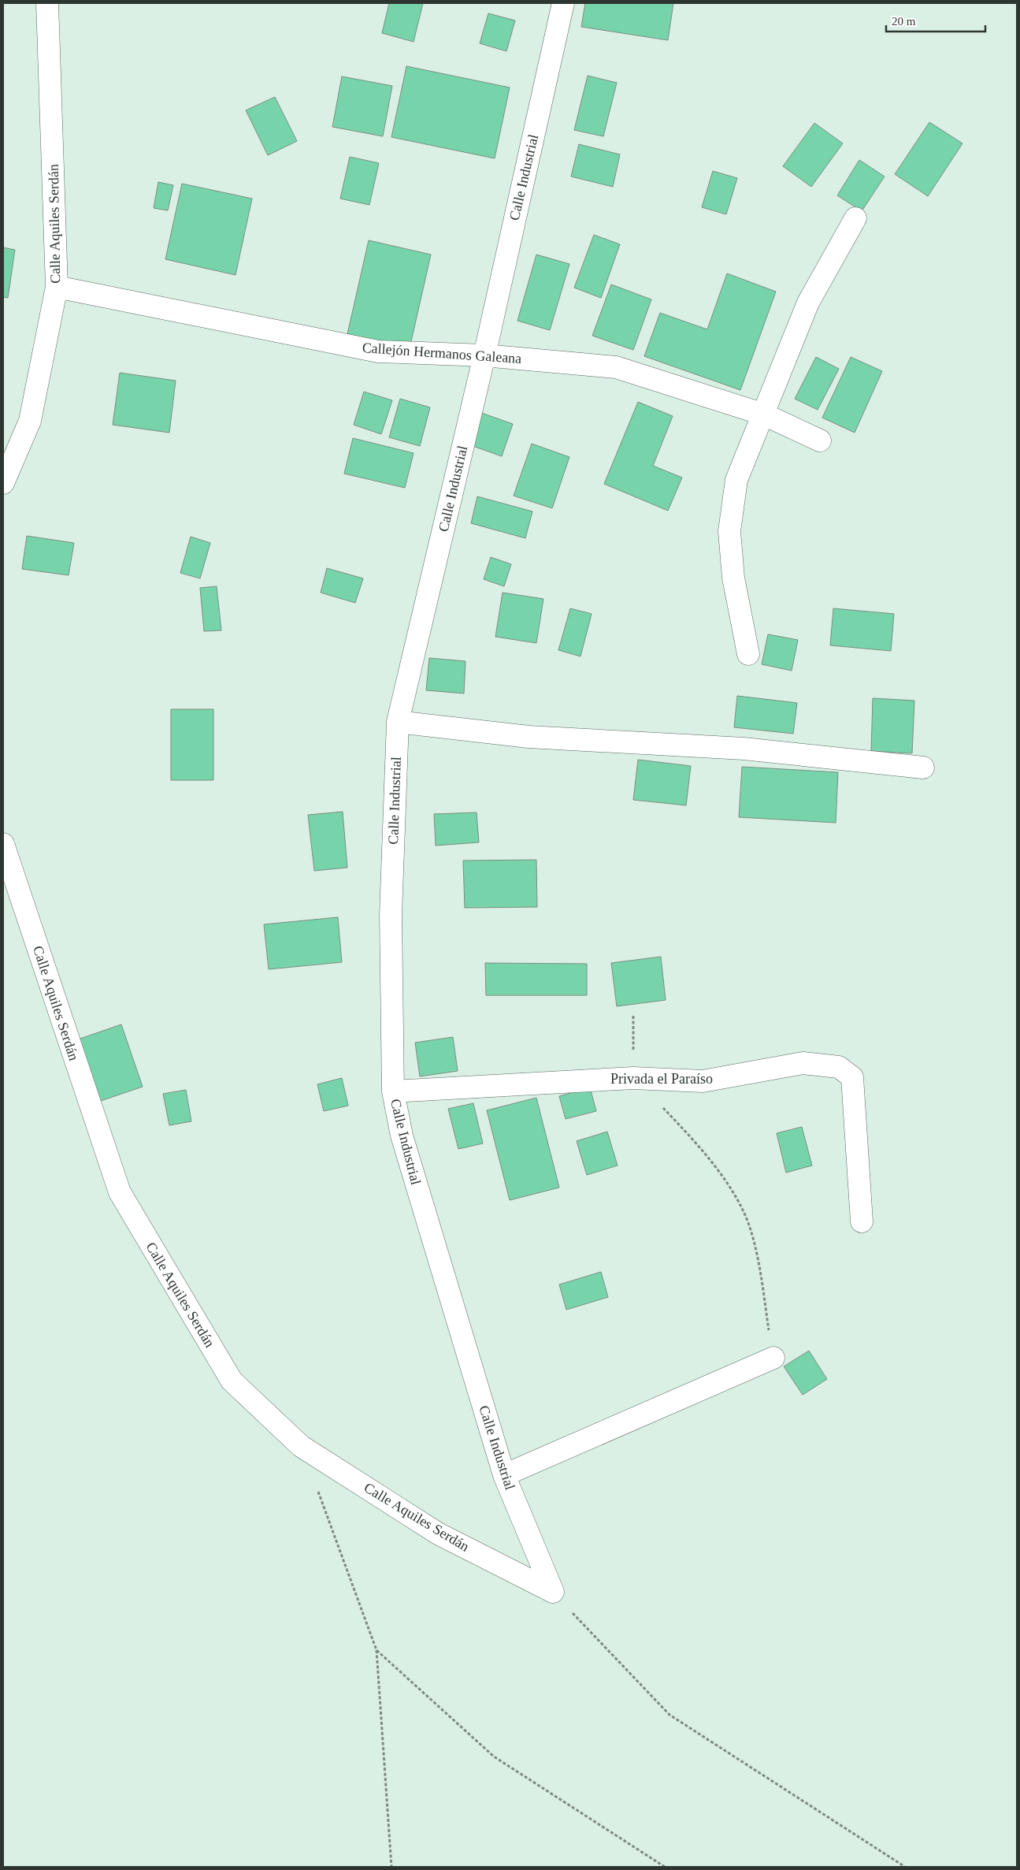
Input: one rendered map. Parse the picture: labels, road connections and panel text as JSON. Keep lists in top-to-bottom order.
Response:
{
  "streets": {
    "street": [
      "Calle Industrial",
      "Calle Aquiles Serdán",
      "Callejón Hermanos Galeana",
      "Privada el Paraíso"
    ]
  },
  "crossings": [
    ["Calle Industrial", "Calle Aquiles Serdán"],
    ["Calle Industrial", "Callejón Hermanos Galeana"],
    ["Calle Industrial", "Privada el Paraíso"],
    ["Calle Aquiles Serdán", "Callejón Hermanos Galeana"]
  ],
  "scale_bar": "20 m"
}
